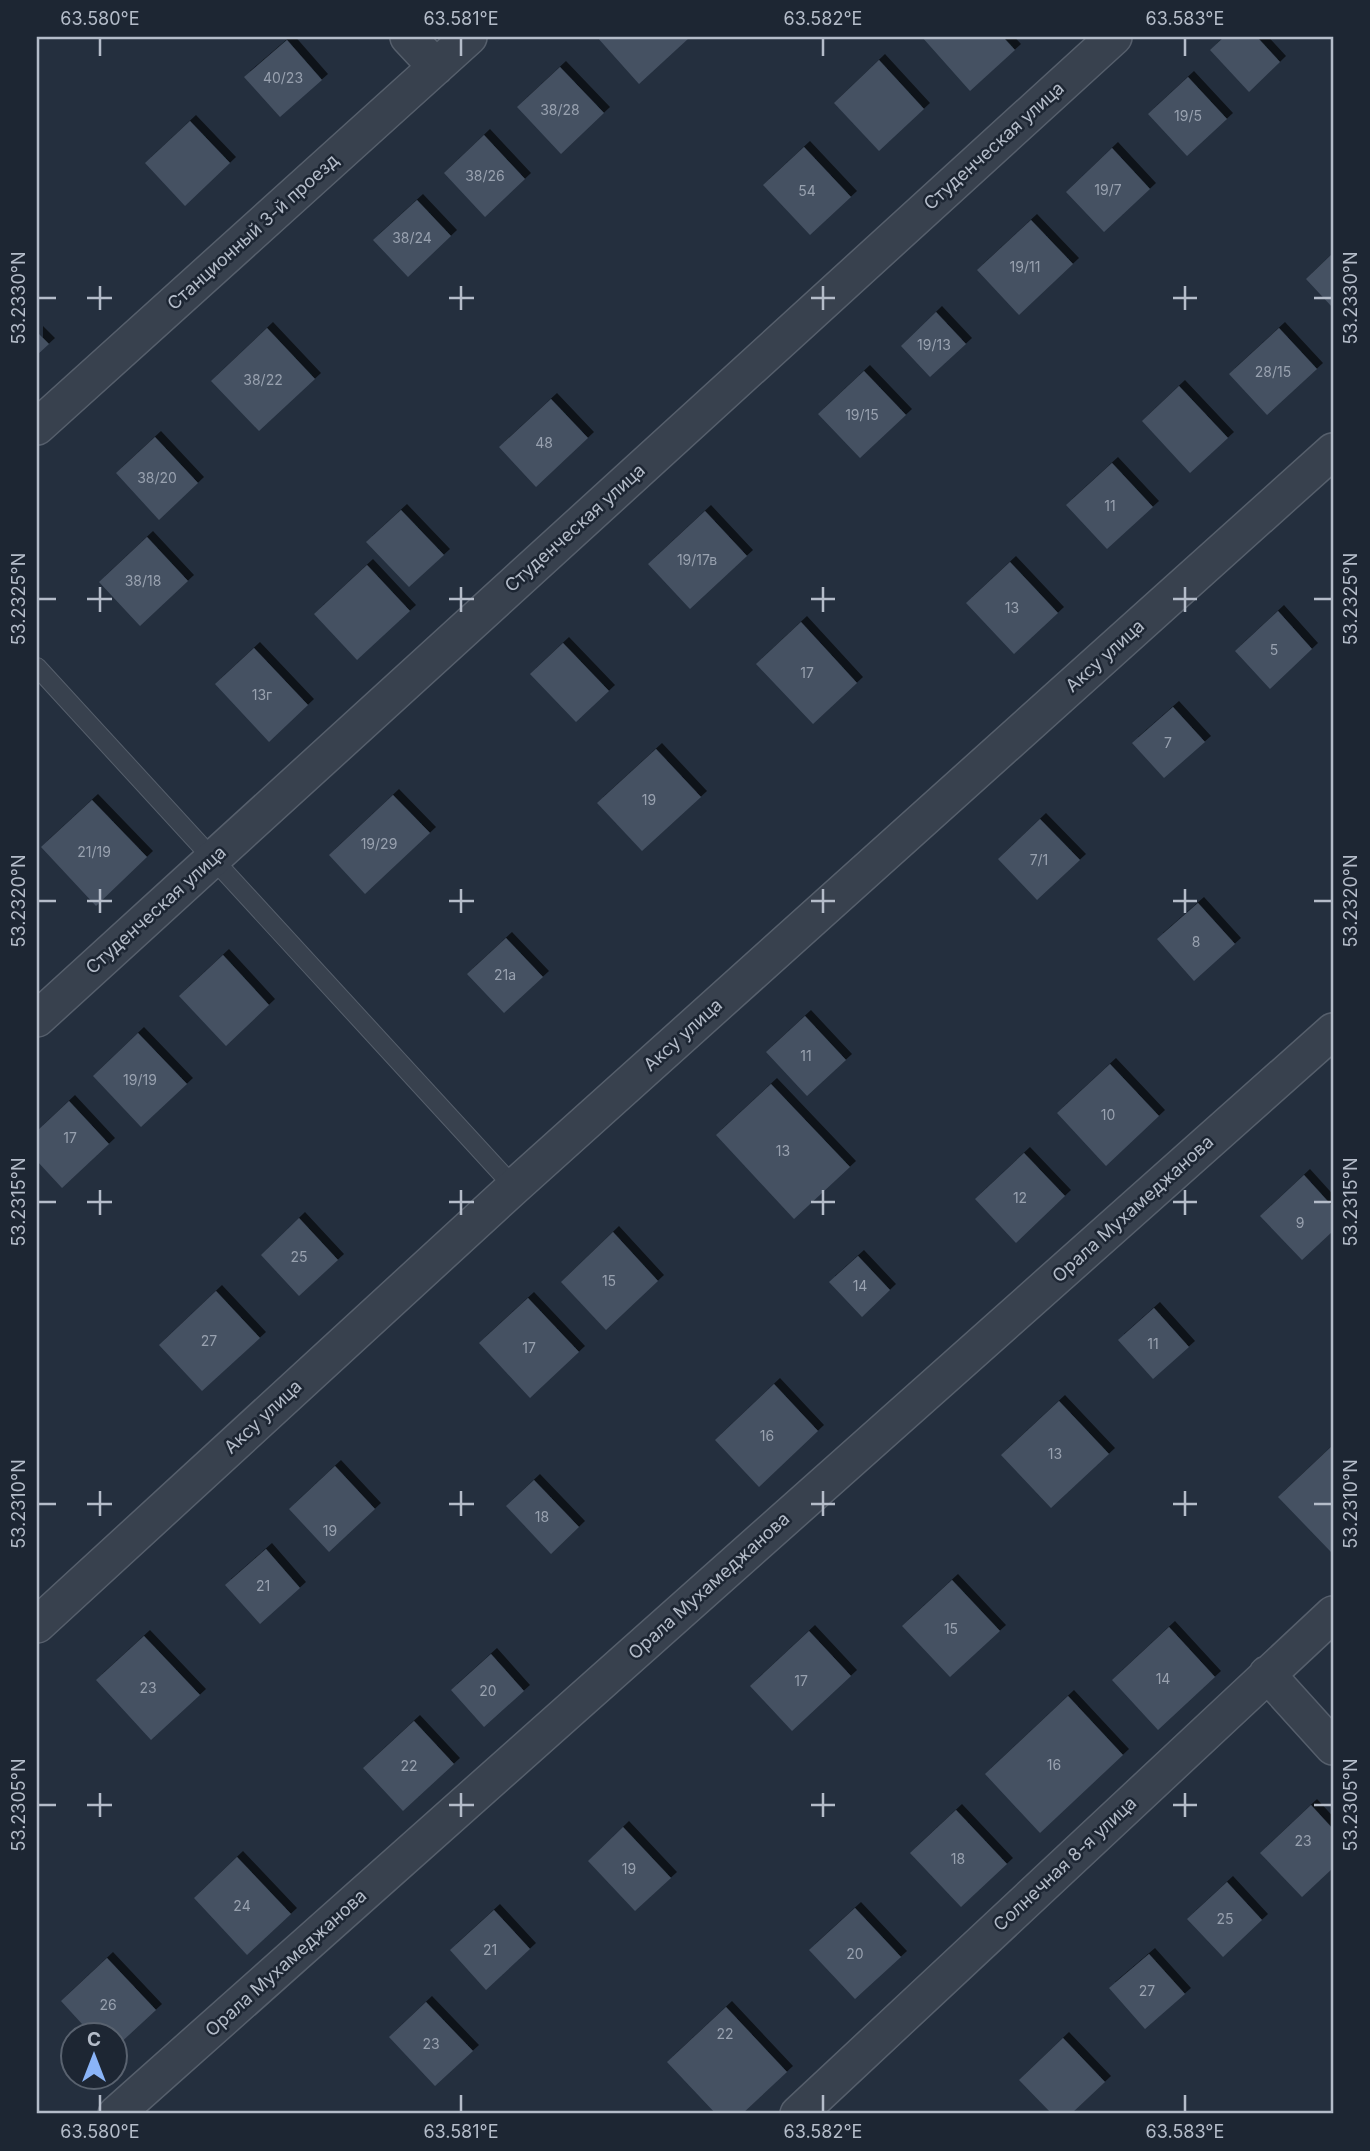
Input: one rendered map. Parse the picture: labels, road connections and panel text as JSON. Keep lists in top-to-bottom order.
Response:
{
  "streets": {
    "street": [
      "Студенческая улица",
      "Станционный 3-й проезд",
      "Аксу улица",
      "Орала Мухамеджанова",
      "Солнечная 8-я улица"
    ]
  },
  "house_numbers": [
    "40/23",
    "38/28",
    "19/5",
    "38/26",
    "19/7",
    "54",
    "38/24",
    "19/11",
    "19/13",
    "28/15",
    "38/22",
    "19/15",
    "48",
    "38/20",
    "11",
    "19/17в",
    "38/18",
    "13",
    "5",
    "17",
    "13г",
    "7",
    "19",
    "19/29",
    "21/19",
    "7/1",
    "8",
    "21а",
    "11",
    "19/19",
    "10",
    "17",
    "13",
    "12",
    "9",
    "25",
    "15",
    "14",
    "27",
    "11",
    "17",
    "16",
    "13",
    "18",
    "19",
    "21",
    "15",
    "14",
    "17",
    "23",
    "20",
    "16",
    "22",
    "23",
    "18",
    "19",
    "24",
    "25",
    "21",
    "20",
    "27",
    "26",
    "22",
    "23"
  ],
  "north": "top",
  "coordinates": [
    "63.580°E",
    "63.581°E",
    "63.582°E",
    "63.583°E",
    "53.2330°N",
    "53.2325°N",
    "53.2320°N",
    "53.2315°N",
    "53.2310°N",
    "53.2305°N"
  ]
}
